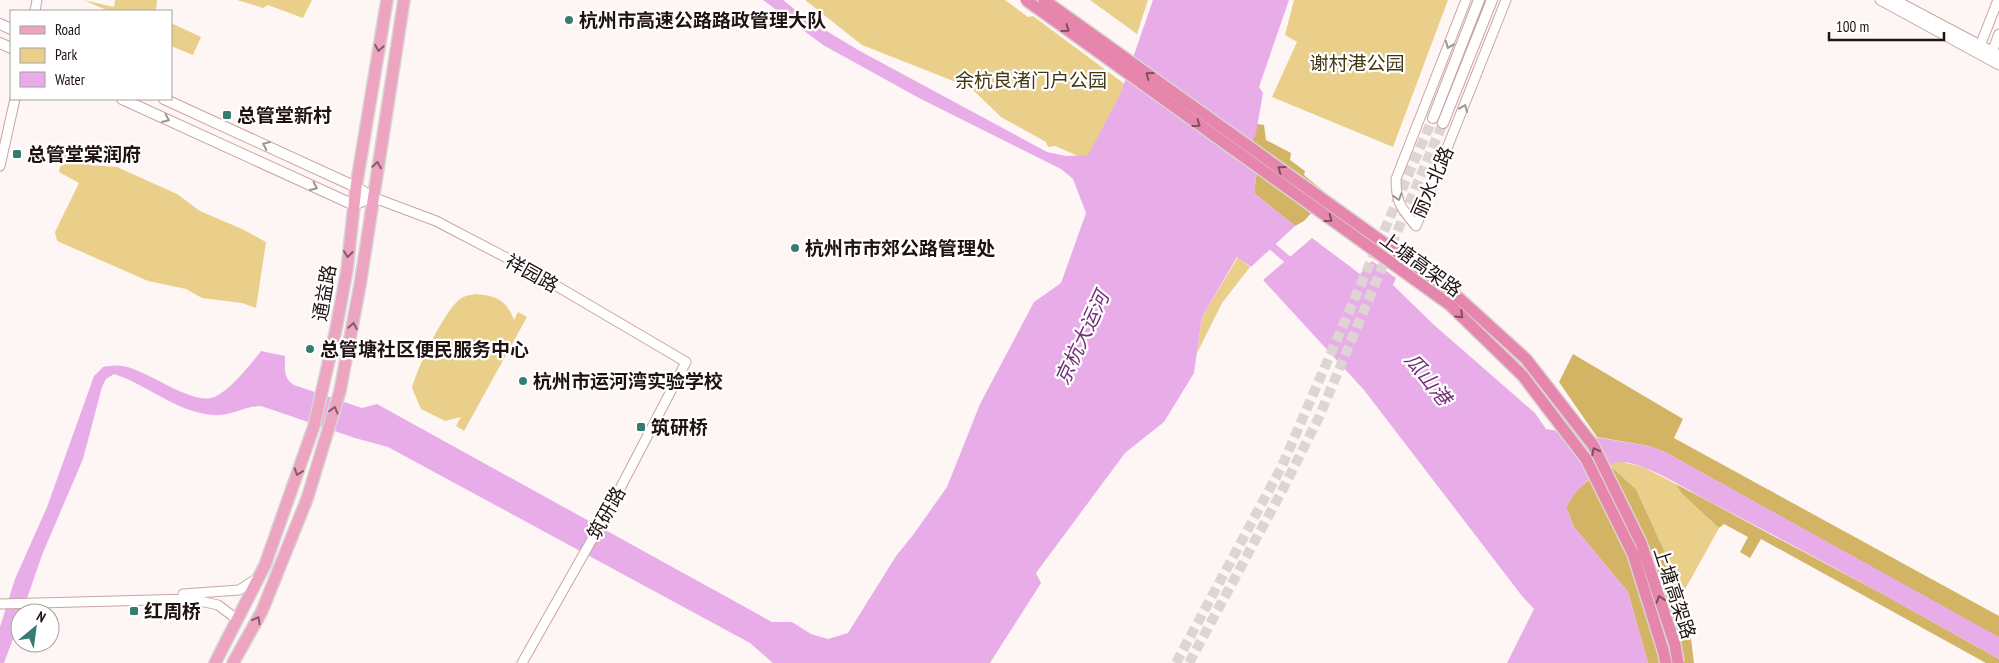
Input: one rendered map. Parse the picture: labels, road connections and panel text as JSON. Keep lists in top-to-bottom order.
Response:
{
  "streets": {
    "highway": ["上塘高架路"],
    "main road": ["丽水北路", "祥园路", "通益路"],
    "street": ["筑研路"]
  },
  "crossings": [
    ["祥园路", "通益路"],
    ["祥园路", "筑研路"]
  ],
  "water": ["京杭大运河", "瓜山港"],
  "parks": ["谢村港公园", "余杭良渚门户公园"],
  "places": {
    "other": [
      "杭州市高速公路路政管理大队",
      "杭州市市郊公路管理处",
      "总管塘社区便民服务中心",
      "杭州市运河湾实验学校"
    ],
    "transit": [
      "总管堂新村",
      "总管堂棠润府",
      "筑研桥",
      "红周桥"
    ]
  },
  "legend": ["Road", "Park", "Water"],
  "scale_bar": "100 m",
  "north": "top right"
}
